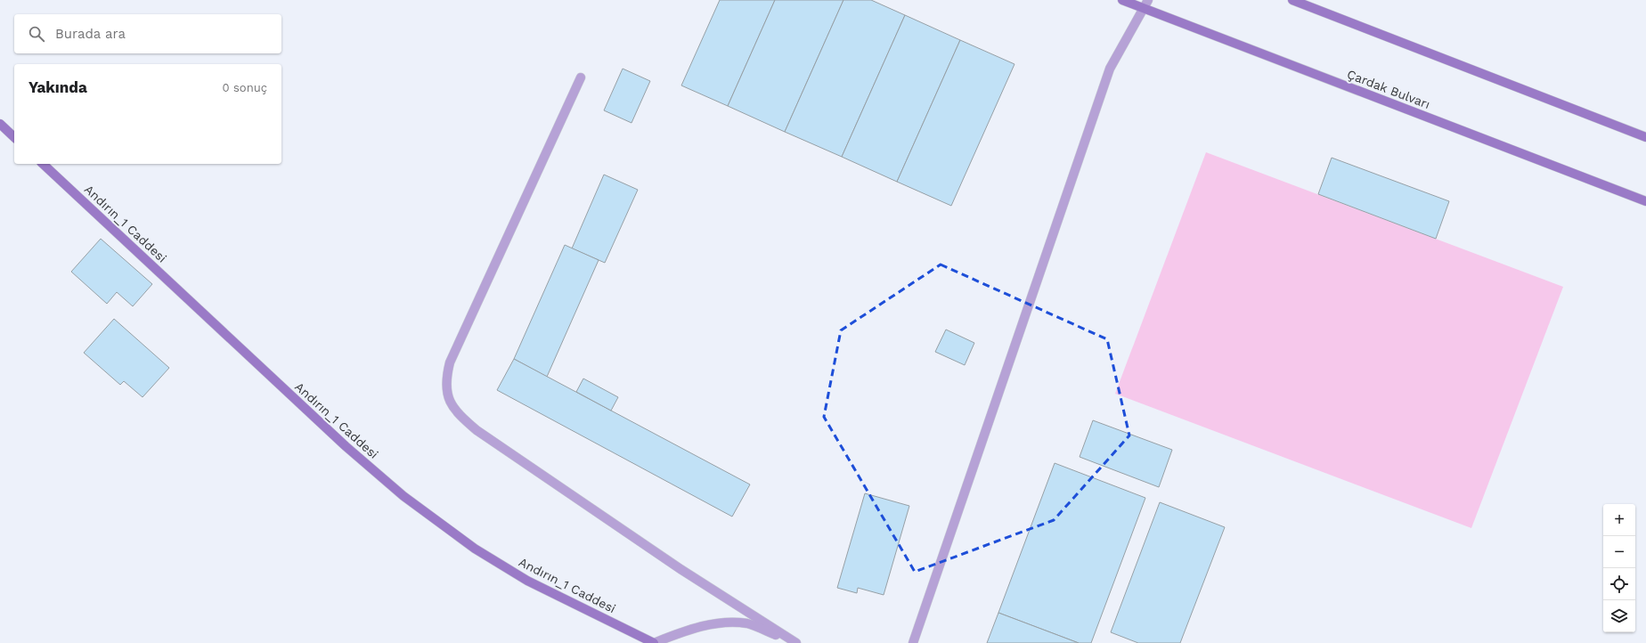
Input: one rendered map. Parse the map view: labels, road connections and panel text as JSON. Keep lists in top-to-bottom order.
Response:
{
  "streets": {
    "main road": ["Çardak Bulvarı", "Andırın_1 Caddesi"]
  },
  "page": {
    "search": "Burada ara",
    "heading": ["Yakında", "0 sonuç"],
    "map_buttons": ["+", "−"]
  }
}
